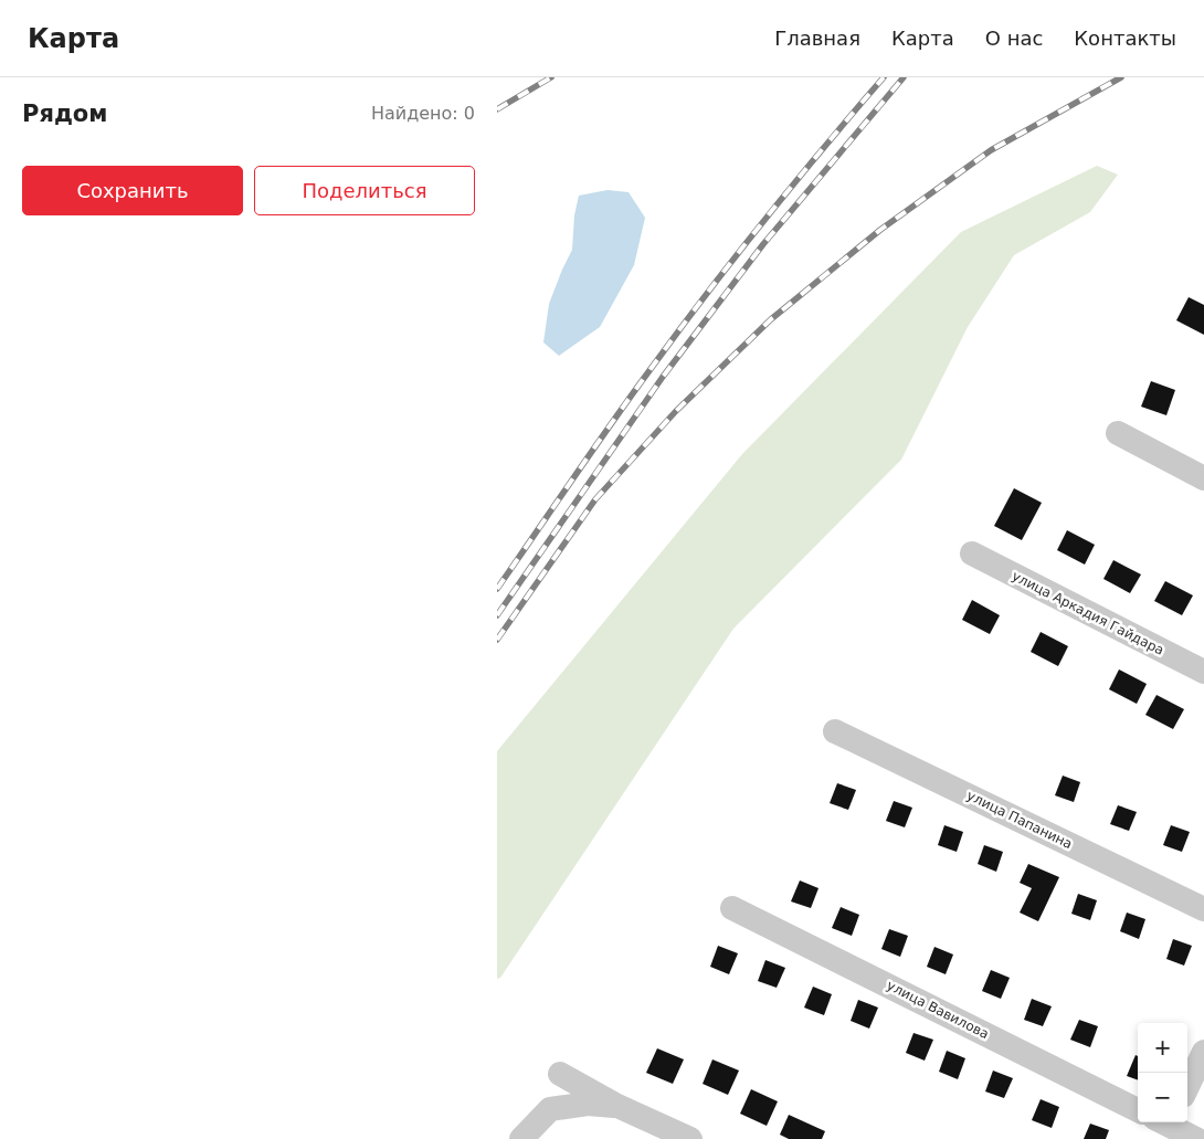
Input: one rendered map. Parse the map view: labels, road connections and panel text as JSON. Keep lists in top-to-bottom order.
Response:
{
  "streets": {
    "street": ["улица Аркадия Гайдара", "улица Папанина", "улица Вавилова"]
  },
  "page": {
    "header": "Карта",
    "nav": [
      "Главная",
      "Карта",
      "О нас",
      "Контакты"
    ],
    "heading": ["Рядом", "Найдено: 0"],
    "buttons": ["Сохранить", "Поделиться"],
    "map_buttons": ["+", "−"]
  }
}
